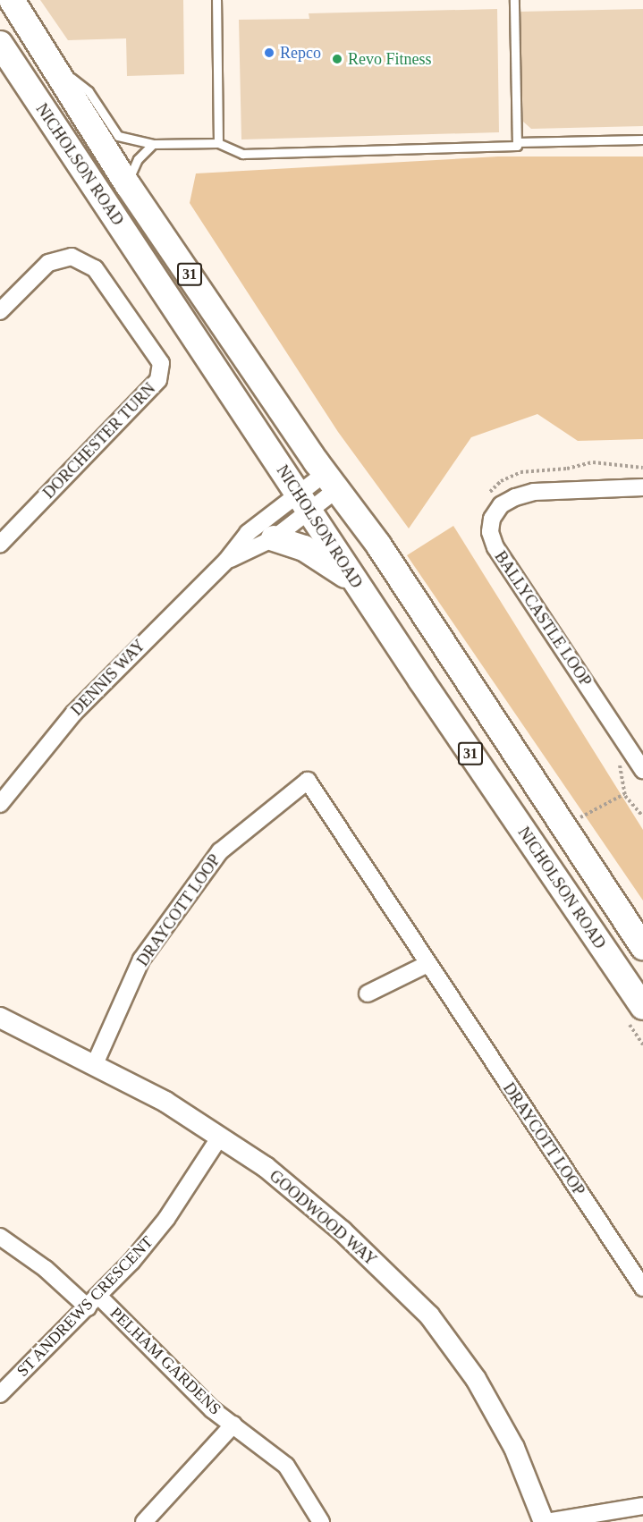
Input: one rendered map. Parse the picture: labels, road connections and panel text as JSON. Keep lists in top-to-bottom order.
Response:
{
  "streets": {
    "main road": ["NICHOLSON ROAD", "31"],
    "street": [
      "DORCHESTER TURN",
      "BALLYCASTLE LOOP",
      "DENNIS WAY",
      "DRAYCOTT LOOP",
      "GOODWOOD WAY",
      "ST ANDREWS CRESCENT",
      "PELHAM GARDENS"
    ]
  },
  "crossings": [
    ["NICHOLSON ROAD", "DENNIS WAY"],
    ["DRAYCOTT LOOP", "GOODWOOD WAY"],
    ["GOODWOOD WAY", "ST ANDREWS CRESCENT"],
    ["ST ANDREWS CRESCENT", "PELHAM GARDENS"]
  ],
  "places": ["Repco", "Revo Fitness"]
}
